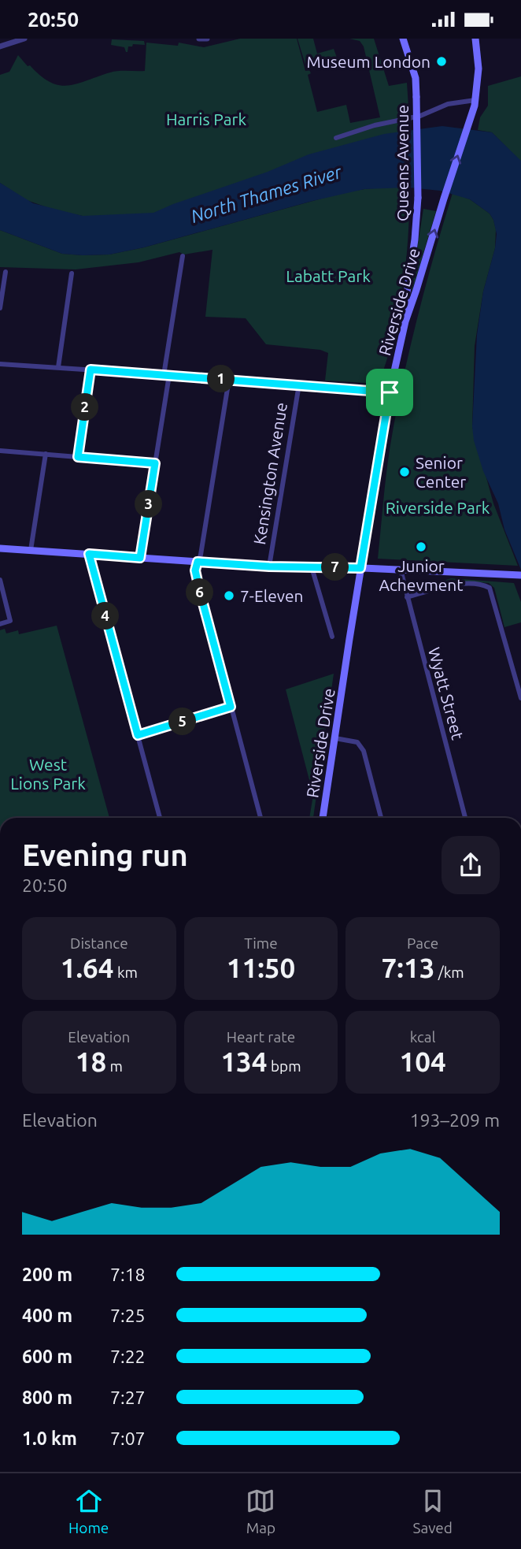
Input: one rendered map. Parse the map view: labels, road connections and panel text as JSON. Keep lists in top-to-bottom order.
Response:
{
  "streets": {
    "main road": ["Queens Avenue", "Riverside Drive"],
    "street": ["Kensington Avenue", "Wyatt Street"]
  },
  "crossings": [
    ["Queens Avenue", "Riverside Drive"]
  ],
  "water": ["North Thames River"],
  "parks": [
    "Harris Park",
    "Labatt Park",
    "Riverside Park",
    "West Lions Park"
  ],
  "places": [
    "Museum London",
    "Senior Center",
    "Junior Achevment",
    "7-Eleven"
  ],
  "page": {
    "status": "20:50",
    "pins": [
      "1",
      "2",
      "3",
      "7",
      "6",
      "4",
      "5"
    ],
    "heading": ["Evening run", "20:50"],
    "stats": [
      ["Distance", "1.64 km"],
      ["Time", "11:50"],
      ["Pace", "7:13 /km"],
      ["Elevation", "18 m"],
      ["Heart rate", "134 bpm"],
      ["kcal", "104"]
    ],
    "chart": ["Elevation", "193–209 m"],
    "list": [
      {
        "name": "200 m",
        "note": "7:18"
      },
      {
        "name": "400 m",
        "note": "7:25"
      },
      {
        "name": "600 m",
        "note": "7:22"
      },
      {
        "name": "800 m",
        "note": "7:27"
      },
      {
        "name": "1.0 km",
        "note": "7:07"
      }
    ],
    "tabs": ["Home", "Map", "Saved"]
  }
}
